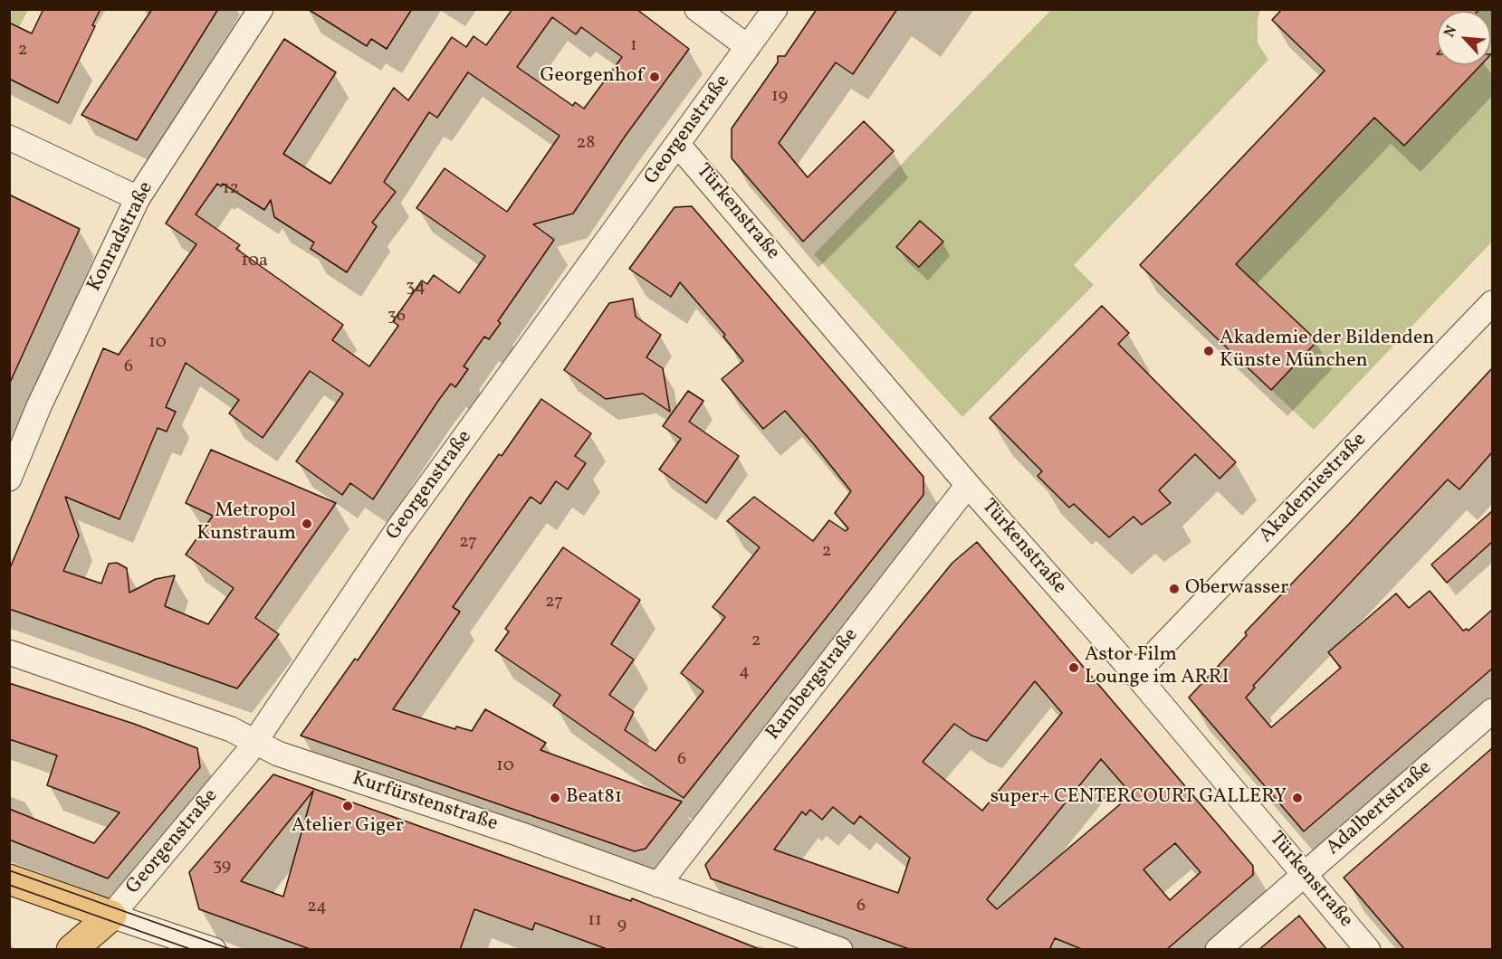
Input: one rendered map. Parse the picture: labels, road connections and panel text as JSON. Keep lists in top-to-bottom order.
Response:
{
  "streets": {
    "main road": ["Georgenstraße"],
    "street": [
      "Türkenstraße",
      "Konradstraße",
      "Akademiestraße",
      "Rambergstraße",
      "Kurfürstenstraße",
      "Adalbertstraße"
    ]
  },
  "crossings": [
    ["Georgenstraße", "Türkenstraße"],
    ["Georgenstraße", "Kurfürstenstraße"],
    ["Türkenstraße", "Akademiestraße"],
    ["Türkenstraße", "Rambergstraße"],
    ["Türkenstraße", "Adalbertstraße"],
    ["Rambergstraße", "Kurfürstenstraße"]
  ],
  "places": [
    "Georgenhof",
    "Akademie der Bildenden Künste München",
    "Metropol Kunstraum",
    "Oberwasser",
    "Astor Film Lounge im ARRI",
    "Beat81",
    "super+ CENTERCOURT GALLERY",
    "Atelier Giger"
  ],
  "house_numbers": [
    "1",
    "2",
    "19",
    "28",
    "12",
    "10a",
    "34",
    "36",
    "10",
    "6",
    "27",
    "2",
    "27",
    "2",
    "4",
    "6",
    "10",
    "39",
    "6",
    "24",
    "11",
    "9"
  ],
  "north": "top left"
}
